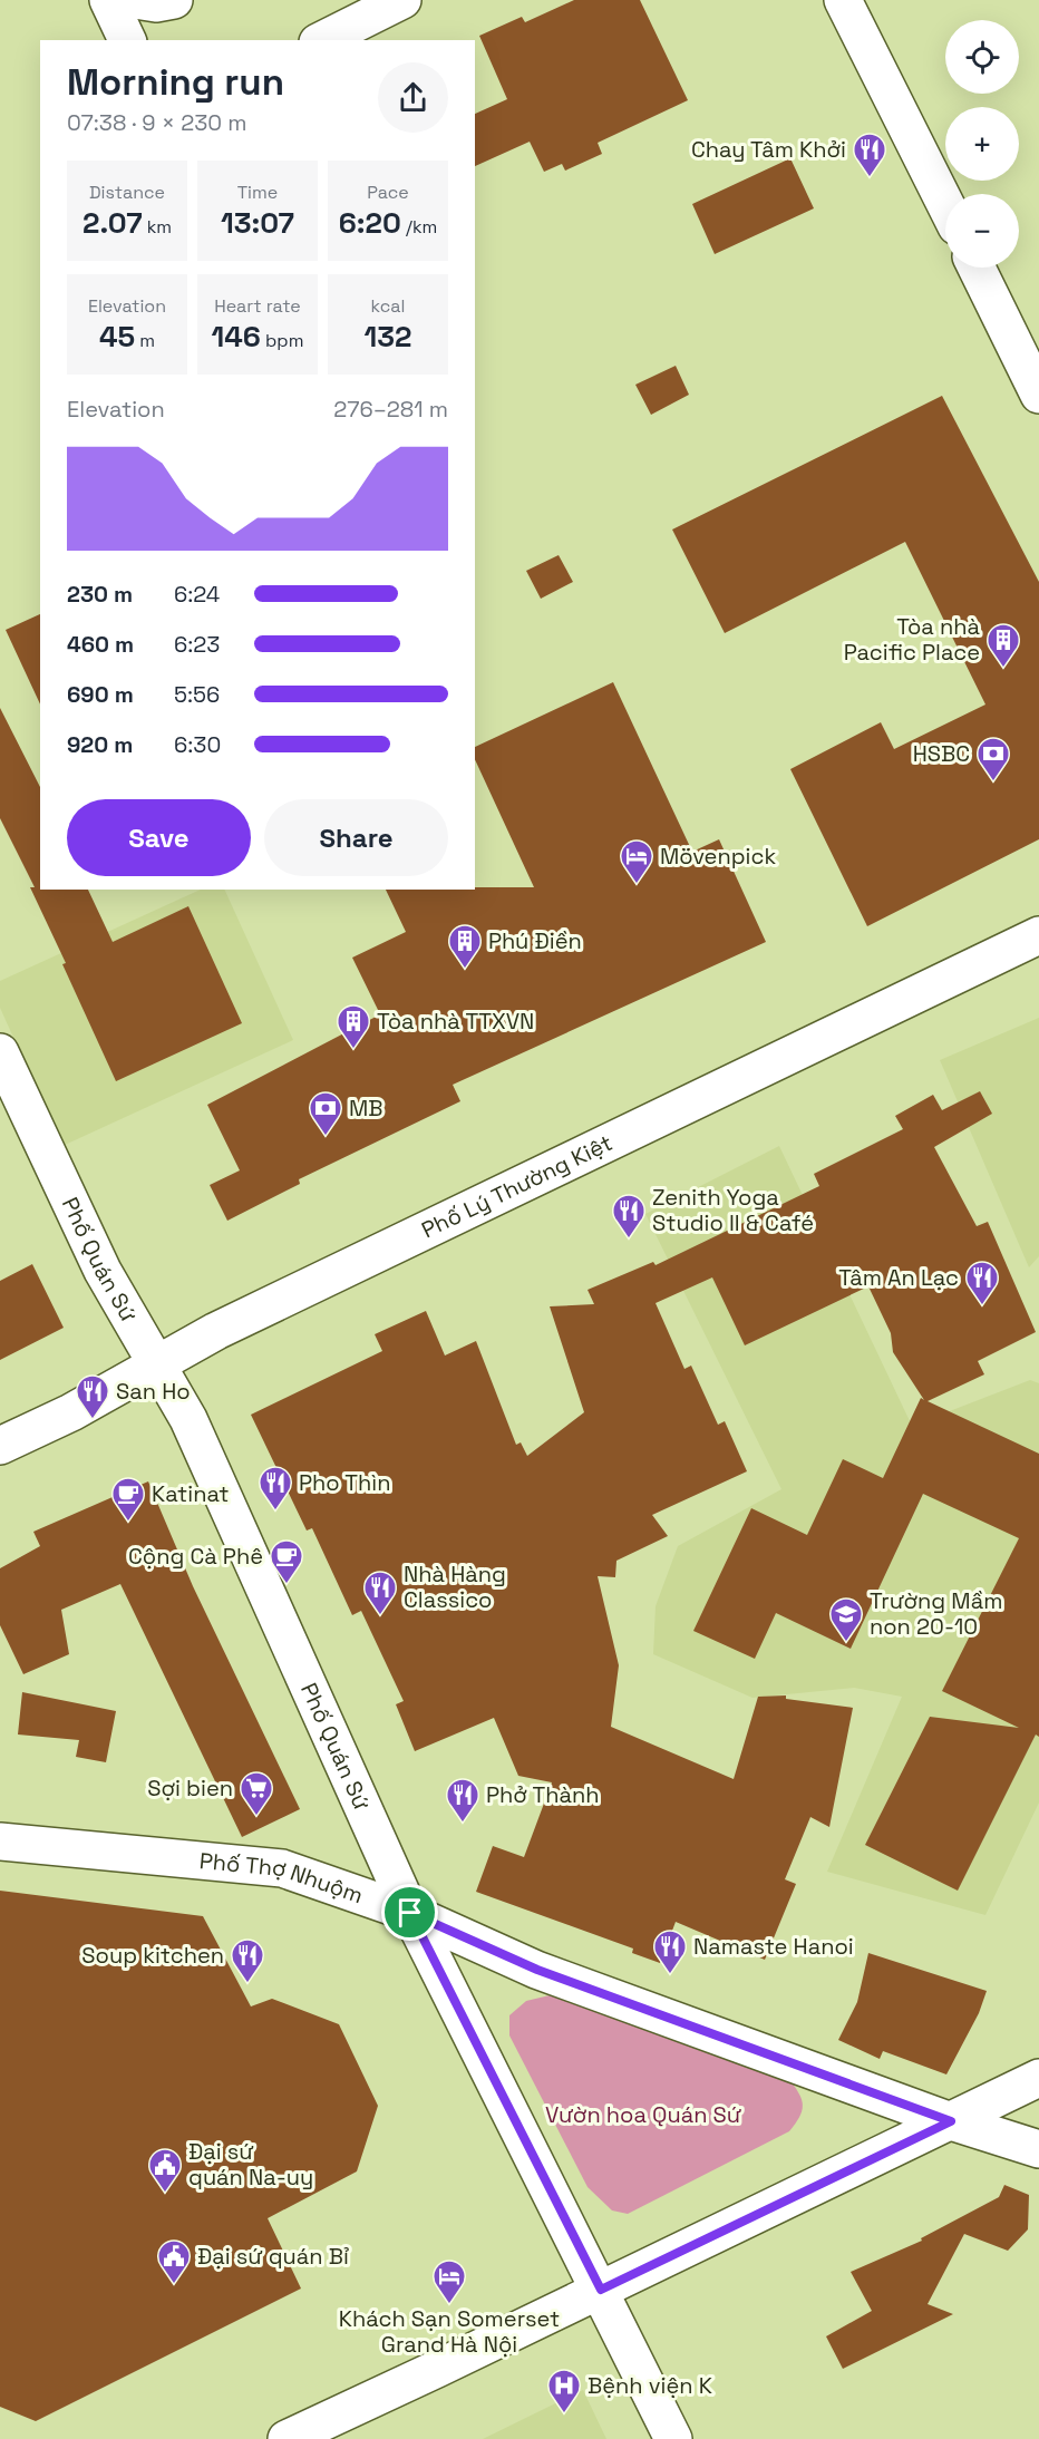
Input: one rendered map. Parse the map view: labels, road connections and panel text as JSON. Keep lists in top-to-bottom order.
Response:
{
  "streets": {
    "street": ["Phố Lý Thường Kiệt", "Phố Quán Sứ", "Phố Thợ Nhuộm"]
  },
  "crossings": [
    ["Phố Lý Thường Kiệt", "Phố Quán Sứ"],
    ["Phố Quán Sứ", "Phố Thợ Nhuộm"]
  ],
  "parks": ["Vườn hoa Quán Sứ"],
  "places": {
    "restaurant": [
      "Chay Tâm Khởi",
      "Zenith Yoga Studio II & Café",
      "Tâm An Lạc",
      "San Ho",
      "Pho Thìn",
      "Nhà Hàng Classico",
      "Phở Thành",
      "Namaste Hanoi",
      "Soup kitchen"
    ],
    "building": ["Tòa nhà Pacific Place", "Phú Điền", "Tòa nhà TTXVN"],
    "bank": ["HSBC", "MB"],
    "hotel": ["Mövenpick", "Khách Sạn Somerset Grand Hà Nội"],
    "cafe": ["Katinat", "Cộng Cà Phê"],
    "school or university": ["Trường Mầm non 20-10"],
    "supermarket": ["Sợi bien"],
    "public building": ["Đại sứ quán Na-uy", "Đại sứ quán Bỉ"],
    "hospital": ["Bệnh viện K"]
  },
  "page": {
    "map_buttons": ["+", "−"],
    "heading": ["Morning run", "07:38 · 9 × 230 m"],
    "stats": [
      ["Distance", "2.07 km"],
      ["Time", "13:07"],
      ["Pace", "6:20 /km"],
      ["Elevation", "45 m"],
      ["Heart rate", "146 bpm"],
      ["kcal", "132"]
    ],
    "chart": ["Elevation", "276–281 m"],
    "list": [
      {
        "name": "230 m",
        "note": "6:24"
      },
      {
        "name": "460 m",
        "note": "6:23"
      },
      {
        "name": "690 m",
        "note": "5:56"
      },
      {
        "name": "920 m",
        "note": "6:30"
      }
    ],
    "buttons": ["Save", "Share"]
  }
}
